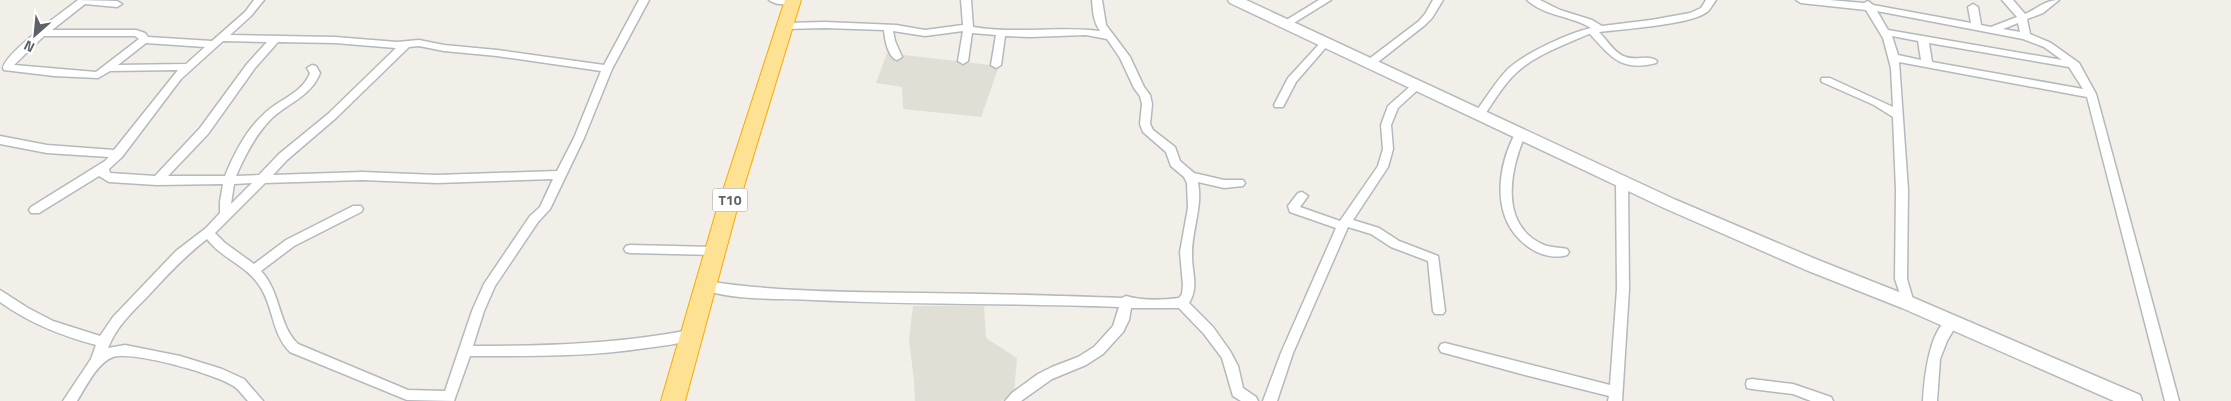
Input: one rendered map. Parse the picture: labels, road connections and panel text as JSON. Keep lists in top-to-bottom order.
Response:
{
  "streets": {
    "highway": ["T10"]
  },
  "north": "bottom left"
}
